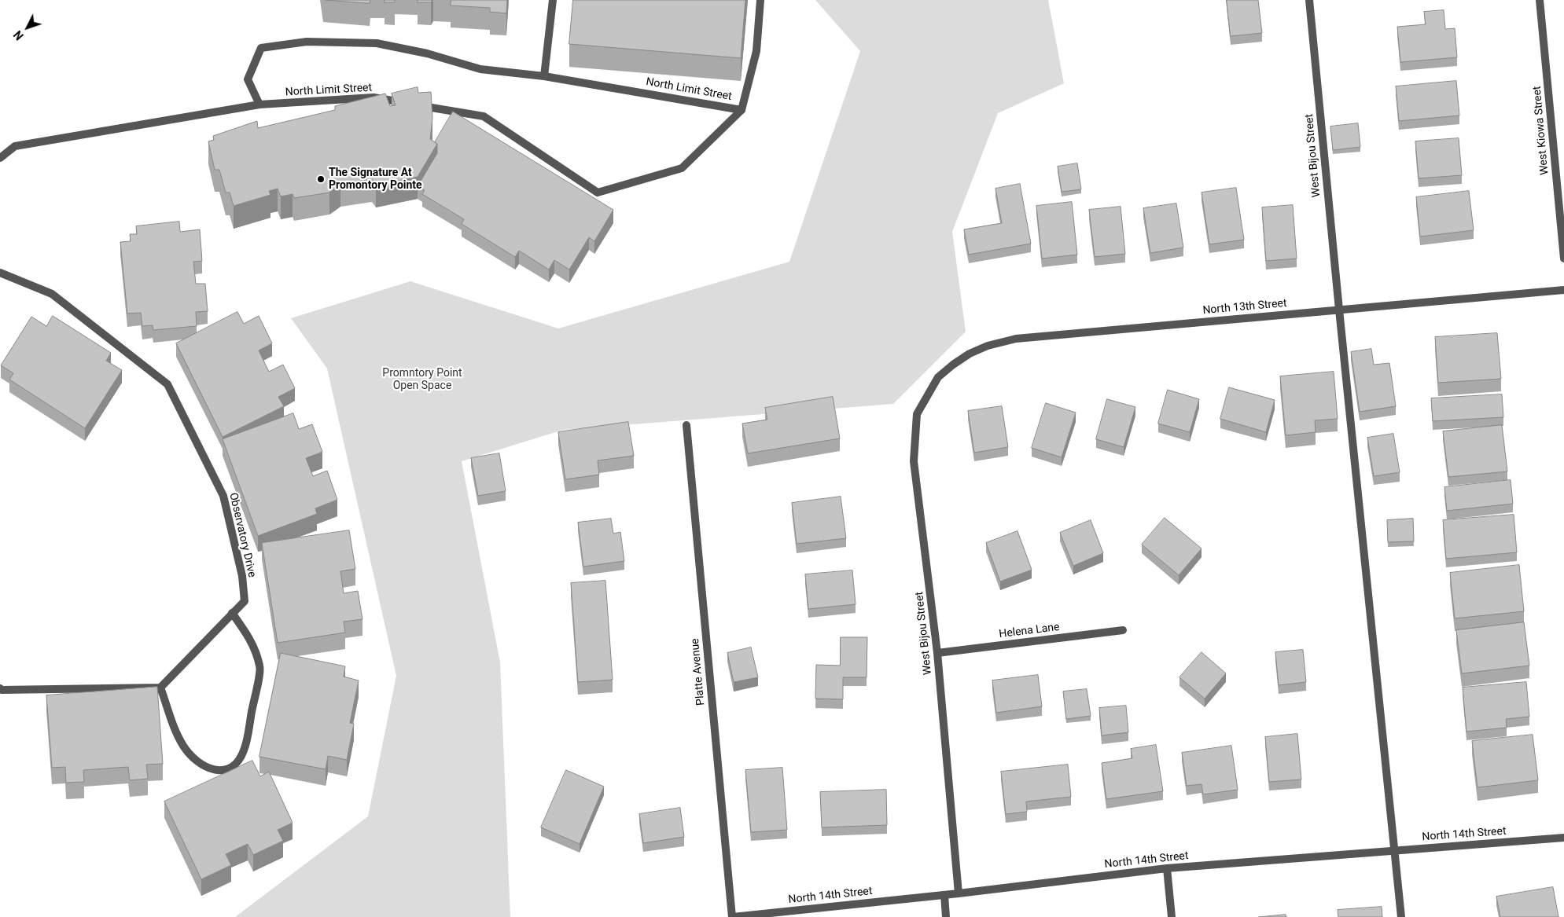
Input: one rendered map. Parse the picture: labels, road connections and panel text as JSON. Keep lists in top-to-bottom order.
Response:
{
  "streets": {
    "street": [
      "North Limit Street",
      "West Kiowa Street",
      "West Bijou Street",
      "North 13th Street",
      "Observatory Drive",
      "Helena Lane",
      "Platte Avenue",
      "North 14th Street"
    ]
  },
  "crossings": [
    ["West Bijou Street", "North 13th Street"],
    ["West Bijou Street", "Helena Lane"],
    ["West Bijou Street", "North 14th Street"],
    ["Platte Avenue", "North 14th Street"]
  ],
  "parks": ["Promntory Point Open Space"],
  "places": ["The Signature At Promontory Pointe"],
  "north": "bottom left"
}
